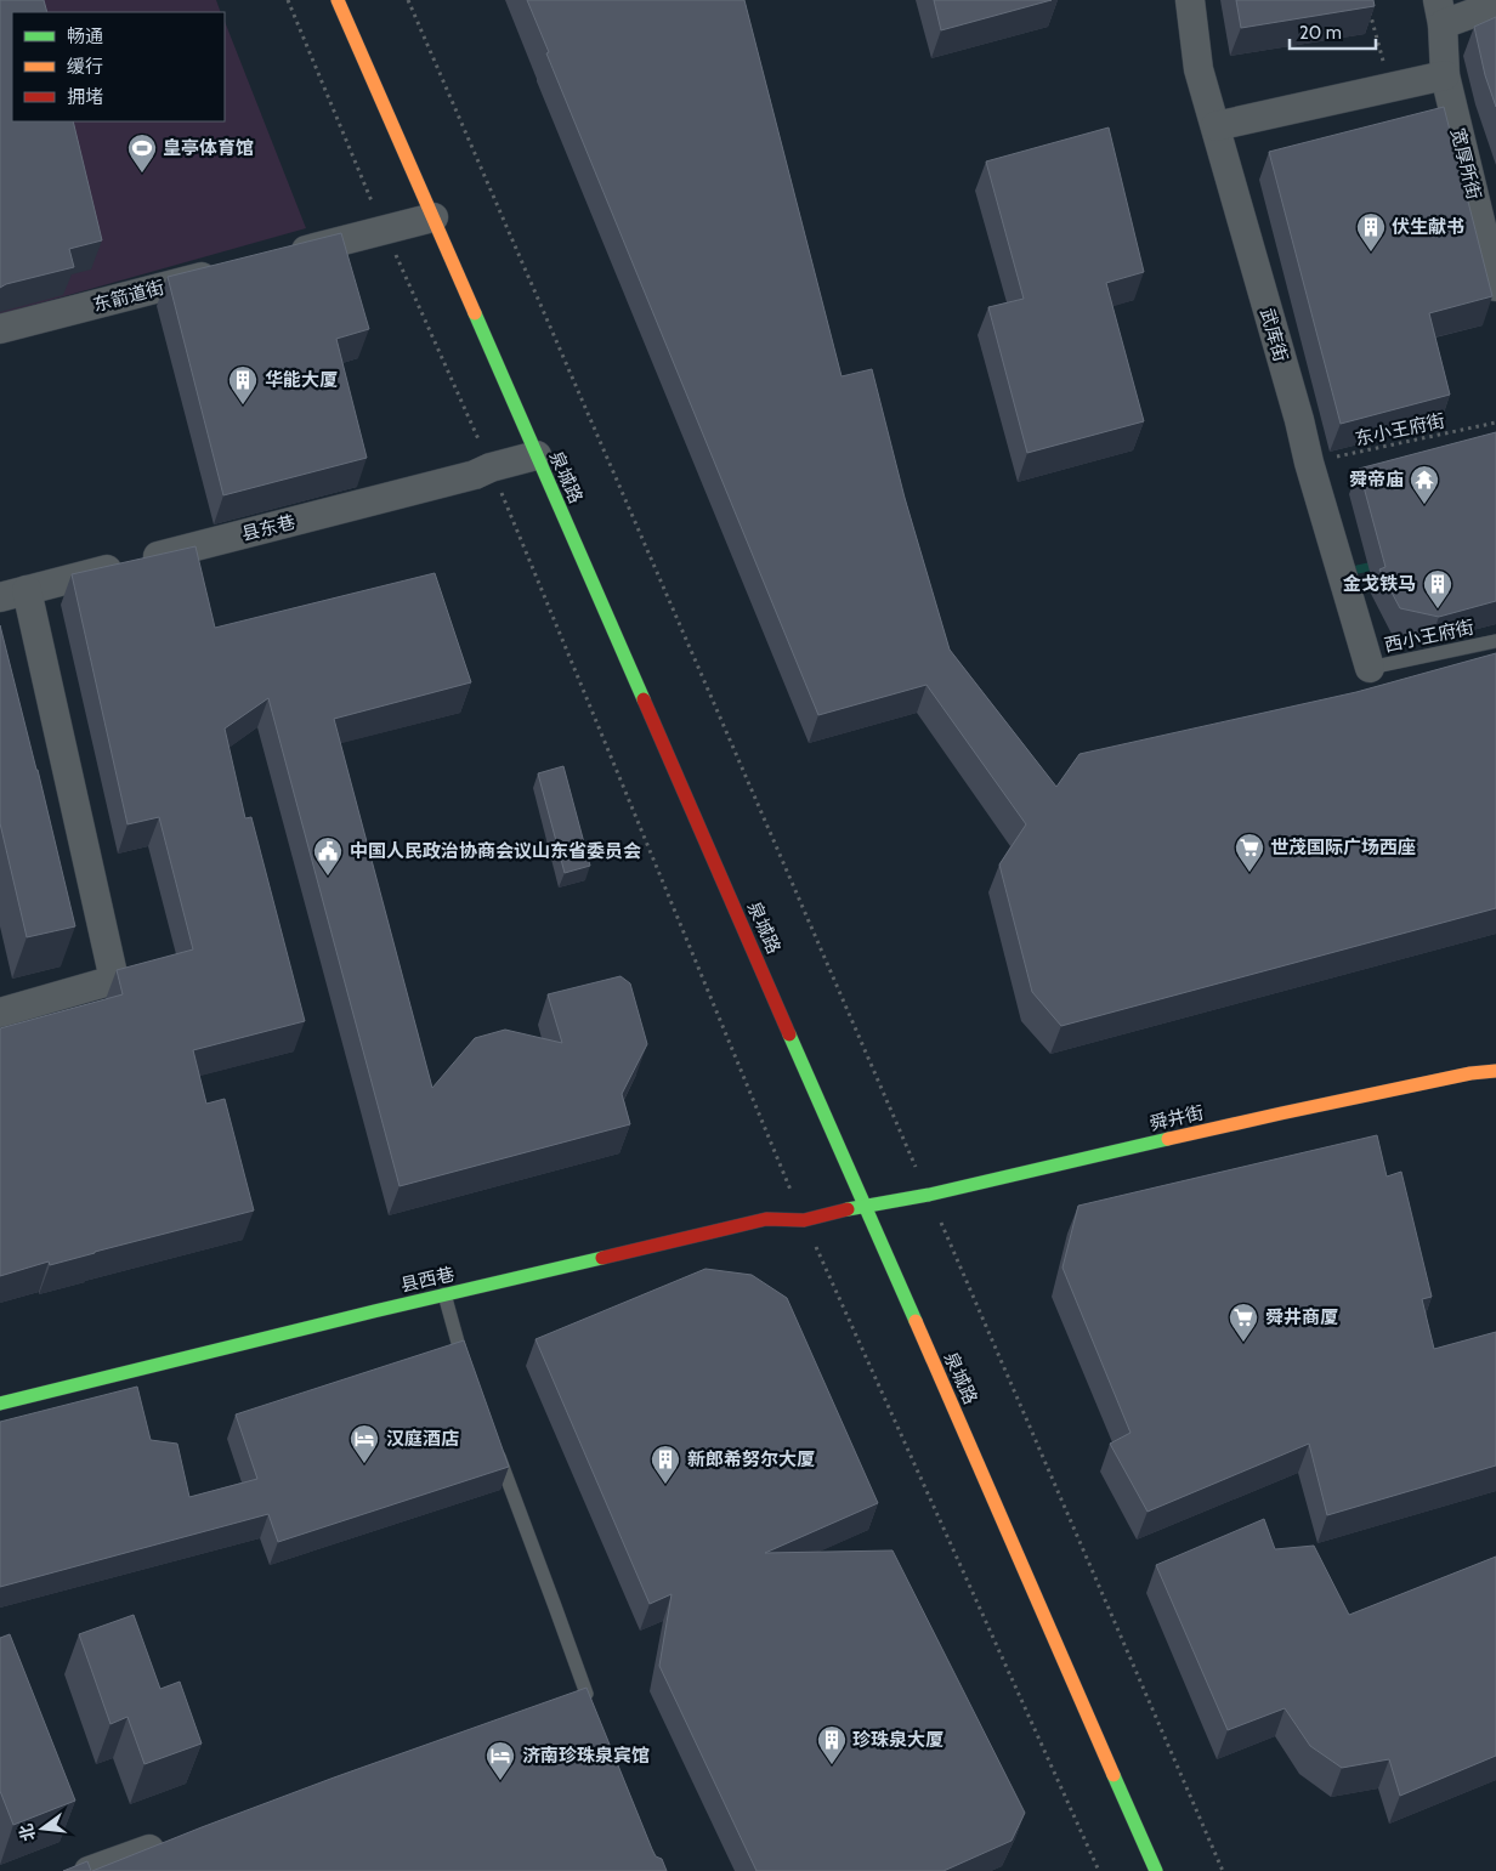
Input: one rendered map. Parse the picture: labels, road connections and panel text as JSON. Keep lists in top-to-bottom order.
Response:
{
  "streets": {
    "main road": ["泉城路", "舜井街", "县西巷"],
    "street": [
      "宽厚所街",
      "东箭道街",
      "武库街",
      "县东巷"
    ],
    "lane": ["西小王府街"],
    "path": ["东小王府街"]
  },
  "crossings": [
    ["武库街", "东小王府街"],
    ["武库街", "西小王府街"],
    ["泉城路", "县东巷"],
    ["泉城路", "舜井街"],
    ["泉城路", "县西巷"],
    ["舜井街", "县西巷"]
  ],
  "places": {
    "sports": ["皇亭体育馆"],
    "building": [
      "伏生献书",
      "华能大厦",
      "金戈铁马",
      "新郎希努尔大厦",
      "珍珠泉大厦"
    ],
    "temple": ["舜帝庙"],
    "supermarket": ["世茂国际广场西座", "舜井商厦"],
    "public building": ["中国人民政治协商会议山东省委员会"],
    "hotel": ["汉庭酒店", "济南珍珠泉宾馆"]
  },
  "legend": ["畅通", "缓行", "拥堵"],
  "scale_bar": "20 m",
  "north": "left"
}
